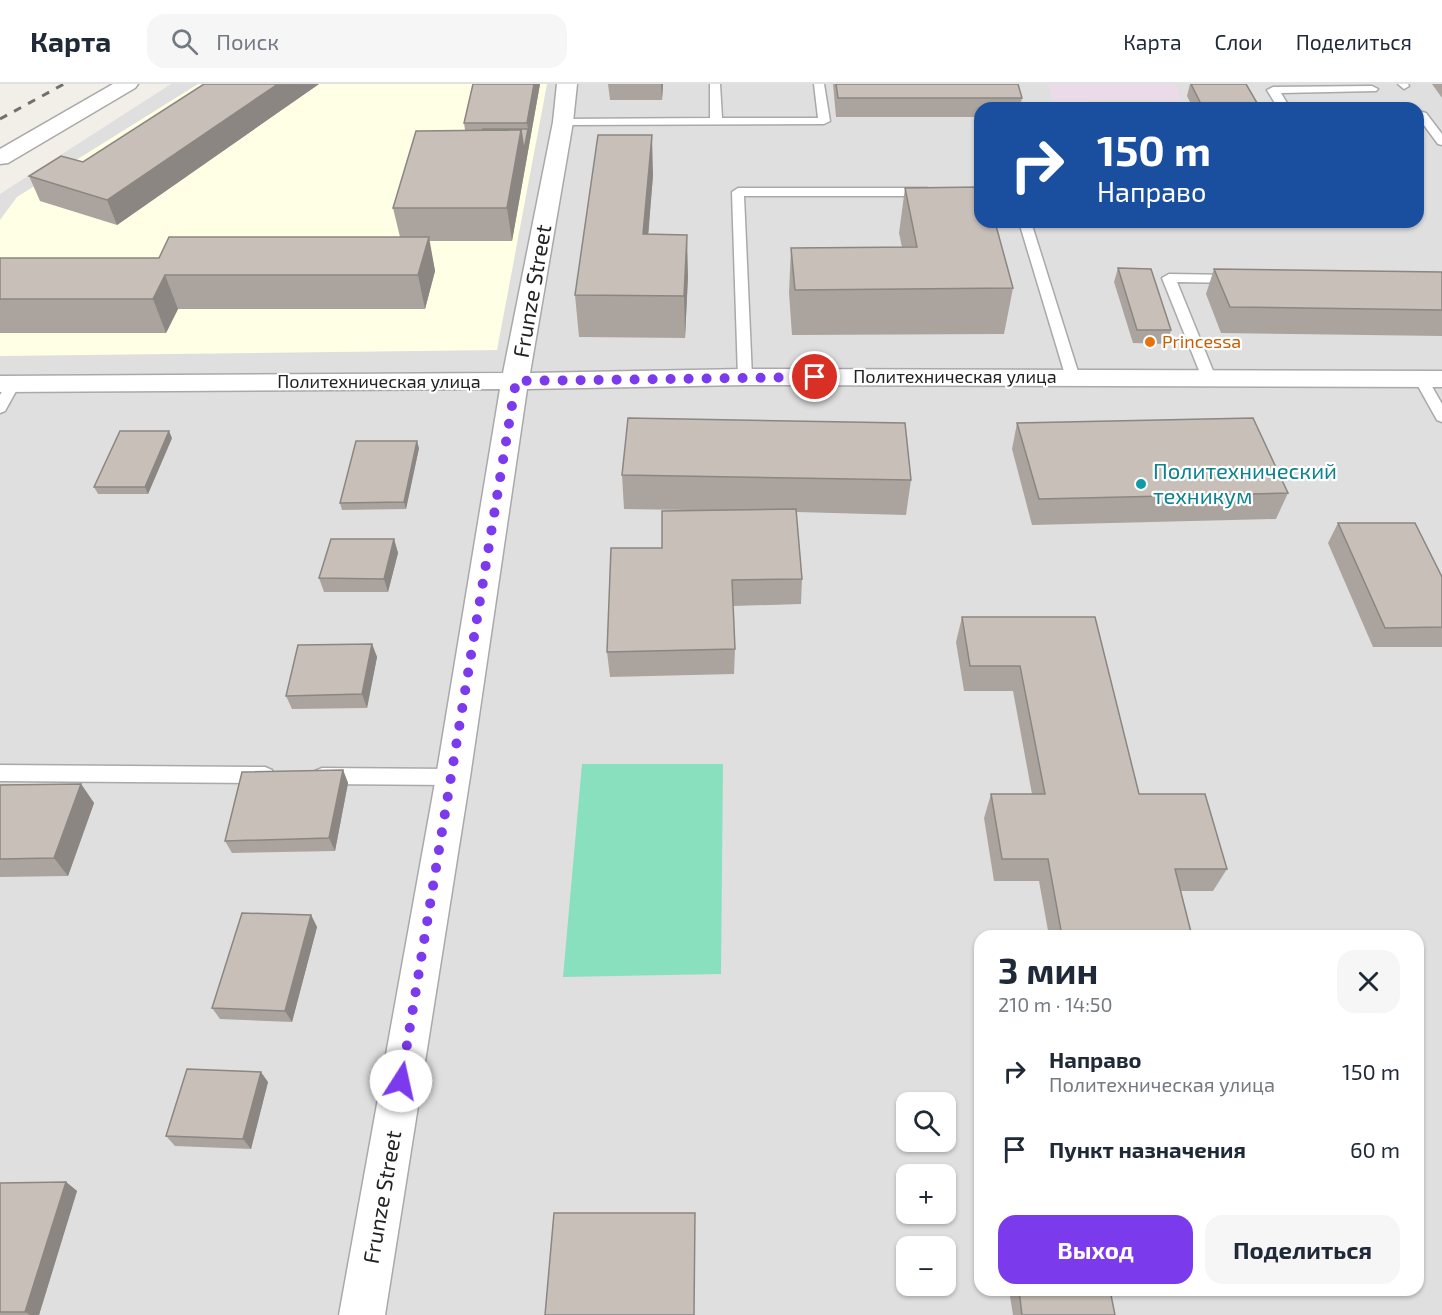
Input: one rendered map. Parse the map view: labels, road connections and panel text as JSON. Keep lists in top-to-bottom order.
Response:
{
  "streets": {
    "street": ["Frunze Street", "Политехническая улица"]
  },
  "crossings": [
    ["Frunze Street", "Политехническая улица"]
  ],
  "places": ["Princessa", "Политехнический техникум"],
  "page": {
    "header": "Карта",
    "search": "Поиск",
    "nav": ["Карта", "Слои", "Поделиться"],
    "turn": ["150 m", "Направо"],
    "heading": ["3 мин", "210 m · 14:50"],
    "list": [
      {
        "name": "Направо",
        "note": "Политехническая улица",
        "value": "150 m"
      },
      {
        "name": "Пункт назначения",
        "value": "60 m"
      }
    ],
    "map_buttons": ["+", "−"],
    "buttons": ["Выход", "Поделиться"]
  }
}
